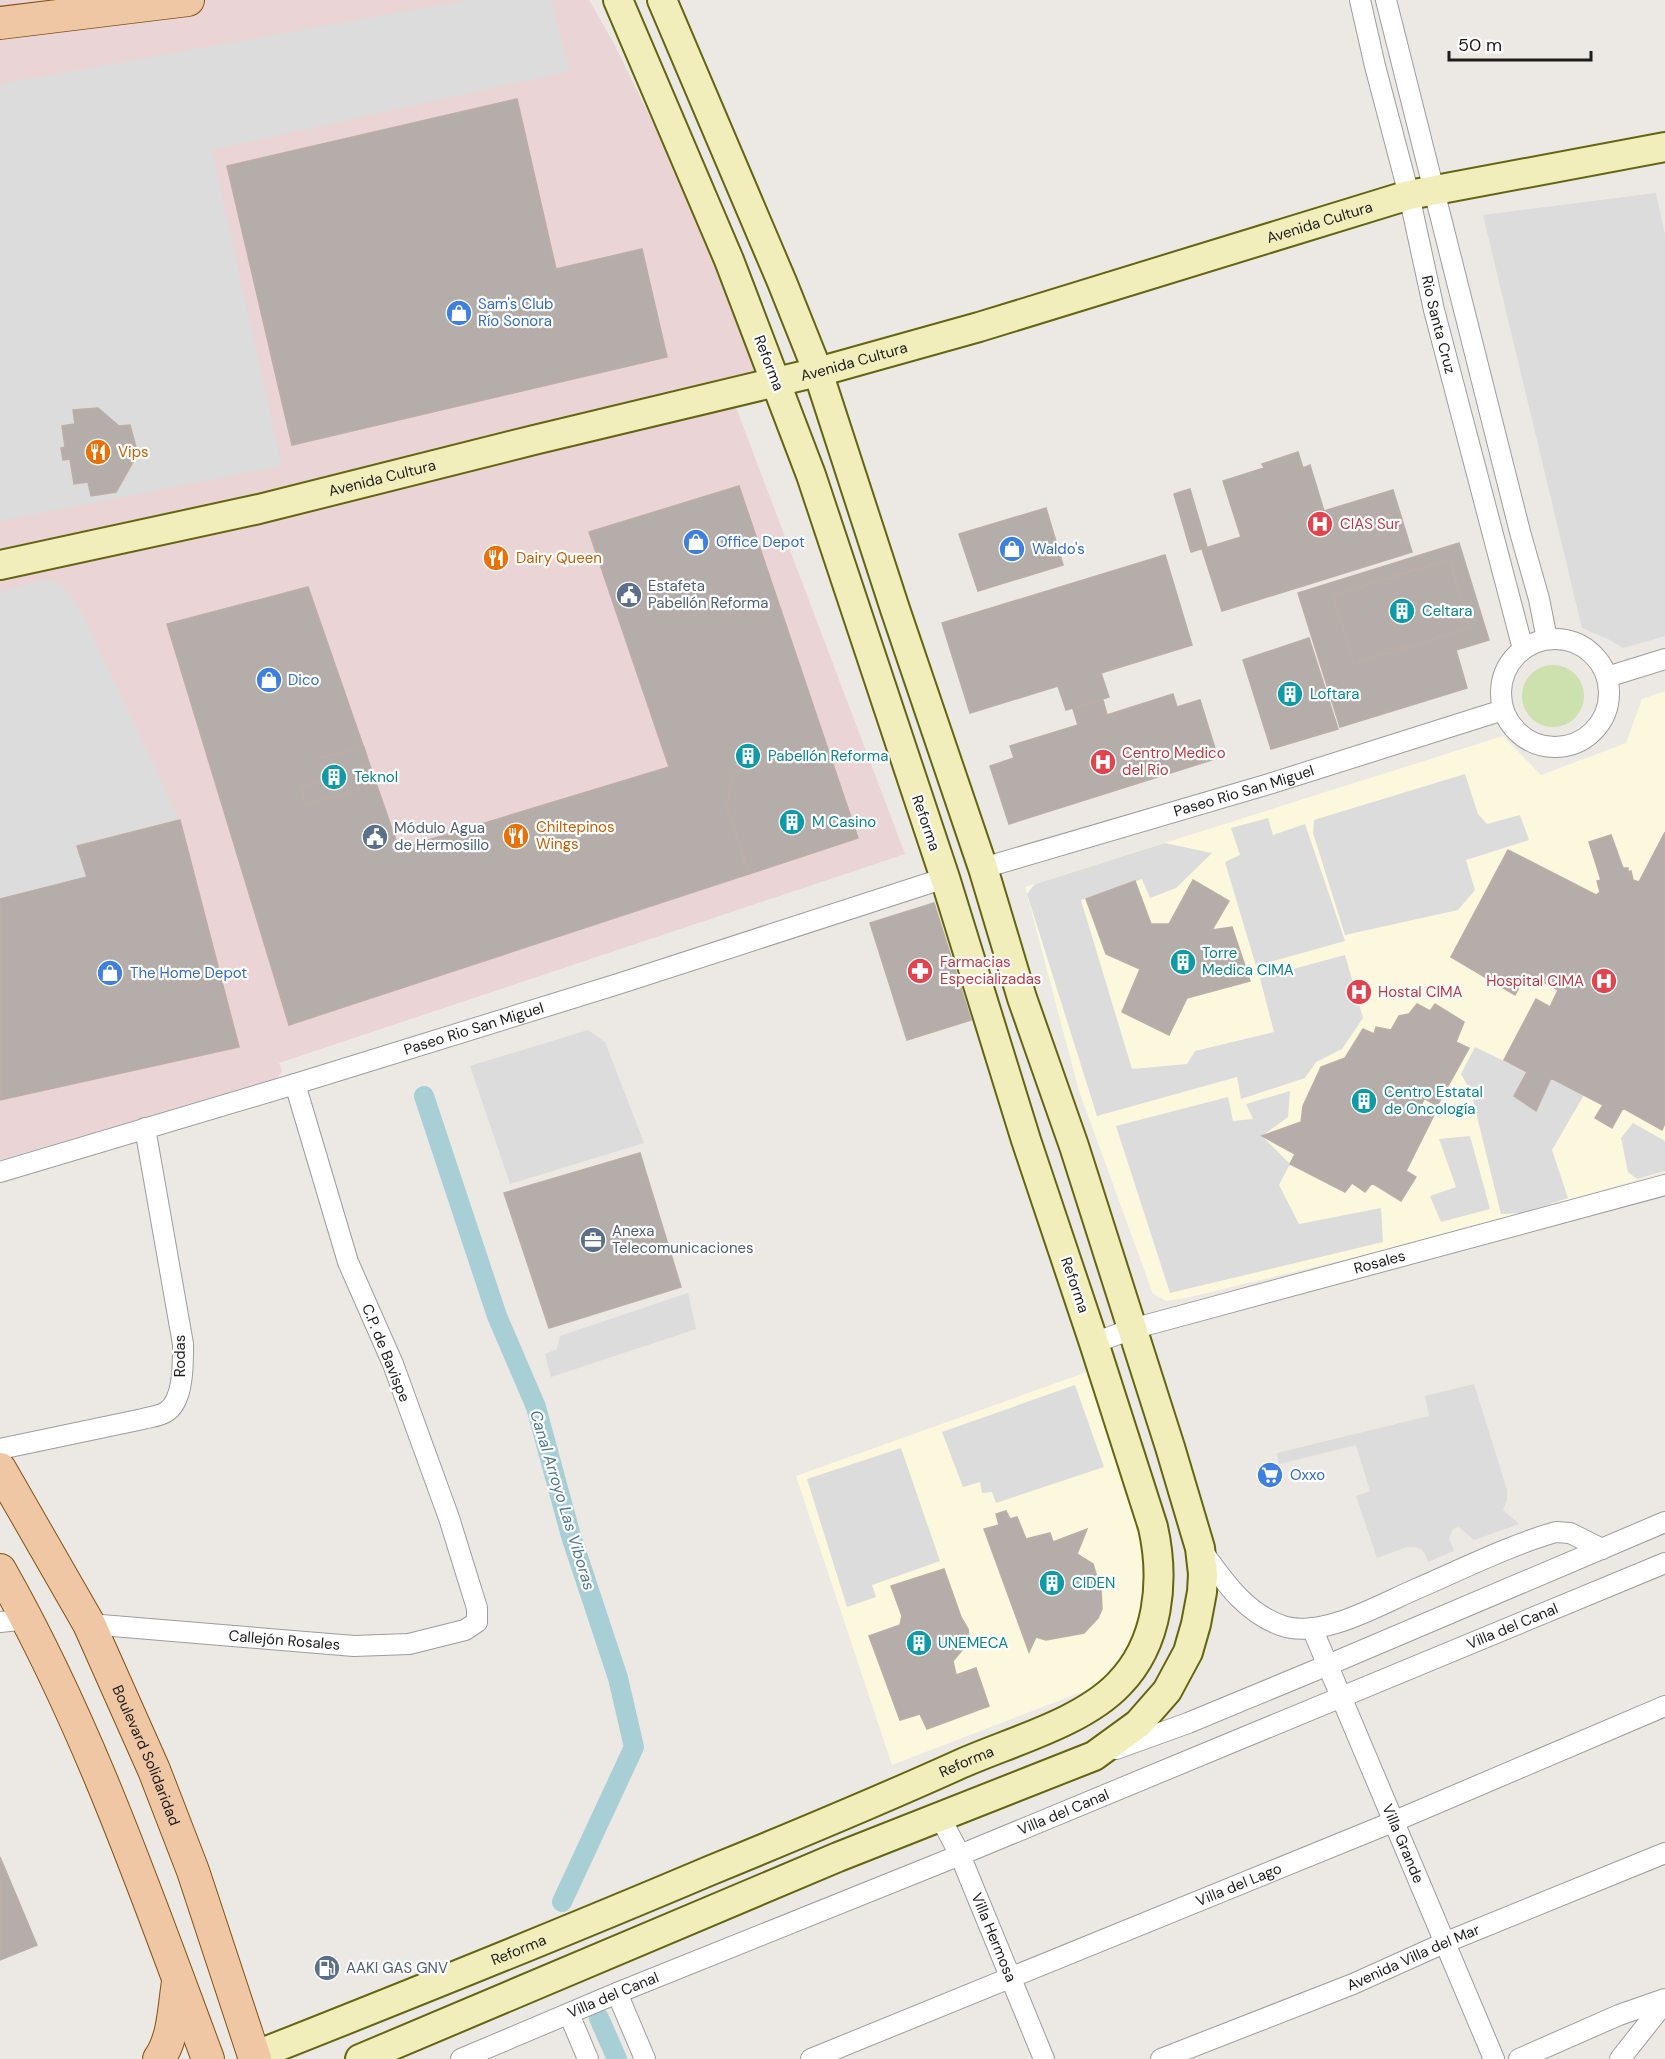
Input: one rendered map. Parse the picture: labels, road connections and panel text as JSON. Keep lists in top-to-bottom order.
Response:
{
  "streets": {
    "main road": ["Avenida Cultura", "Reforma", "Boulevard Solidaridad"],
    "street": [
      "Rio Santa Cruz",
      "Paseo Rio San Miguel",
      "Rosales",
      "C.P. de Bavispe",
      "Rodas",
      "Villa del Canal",
      "Callejón Rosales",
      "Villa Grande",
      "Villa del Lago",
      "Villa Hermosa",
      "Avenida Villa del Mar"
    ]
  },
  "crossings": [
    ["Avenida Cultura", "Rio Santa Cruz"],
    ["Avenida Cultura", "Reforma"],
    ["Rio Santa Cruz", "Paseo Rio San Miguel"],
    ["Reforma", "Paseo Rio San Miguel"],
    ["Reforma", "Rosales"],
    ["Reforma", "Boulevard Solidaridad"],
    ["Paseo Rio San Miguel", "C.P. de Bavispe"],
    ["Paseo Rio San Miguel", "Rodas"],
    ["C.P. de Bavispe", "Callejón Rosales"],
    ["Villa del Canal", "Villa Grande"],
    ["Villa del Canal", "Villa Hermosa"],
    ["Callejón Rosales", "Boulevard Solidaridad"],
    ["Villa Grande", "Villa del Lago"],
    ["Villa Grande", "Avenida Villa del Mar"],
    ["Villa del Lago", "Villa Hermosa"]
  ],
  "water": ["Canal Arroyo Las Viboras"],
  "places": {
    "shop": [
      "Sam's Club Río Sonora",
      "Office Depot",
      "Waldo's",
      "Dico",
      "The Home Depot"
    ],
    "restaurant": ["Vips", "Dairy Queen", "Chiltepinos Wings"],
    "hospital": [
      "CIAS Sur",
      "Centro Medico del Rio",
      "Hospital CIMA",
      "Hostal CIMA"
    ],
    "public building": ["Estafeta Pabellón Reforma", "Módulo Agua de Hermosillo"],
    "building": [
      "Celtara",
      "Loftara",
      "Pabellón Reforma",
      "Teknol",
      "M Casino",
      "Torre Medica CIMA",
      "Centro Estatal de Oncología",
      "CIDEN",
      "UNEMECA"
    ],
    "pharmacy": ["Farmacias Especializadas"],
    "office": ["Anexa Telecomunicaciones"],
    "supermarket": ["Oxxo"],
    "fuel station": ["AAKI GAS GNV"]
  },
  "scale_bar": "50 m"
}
